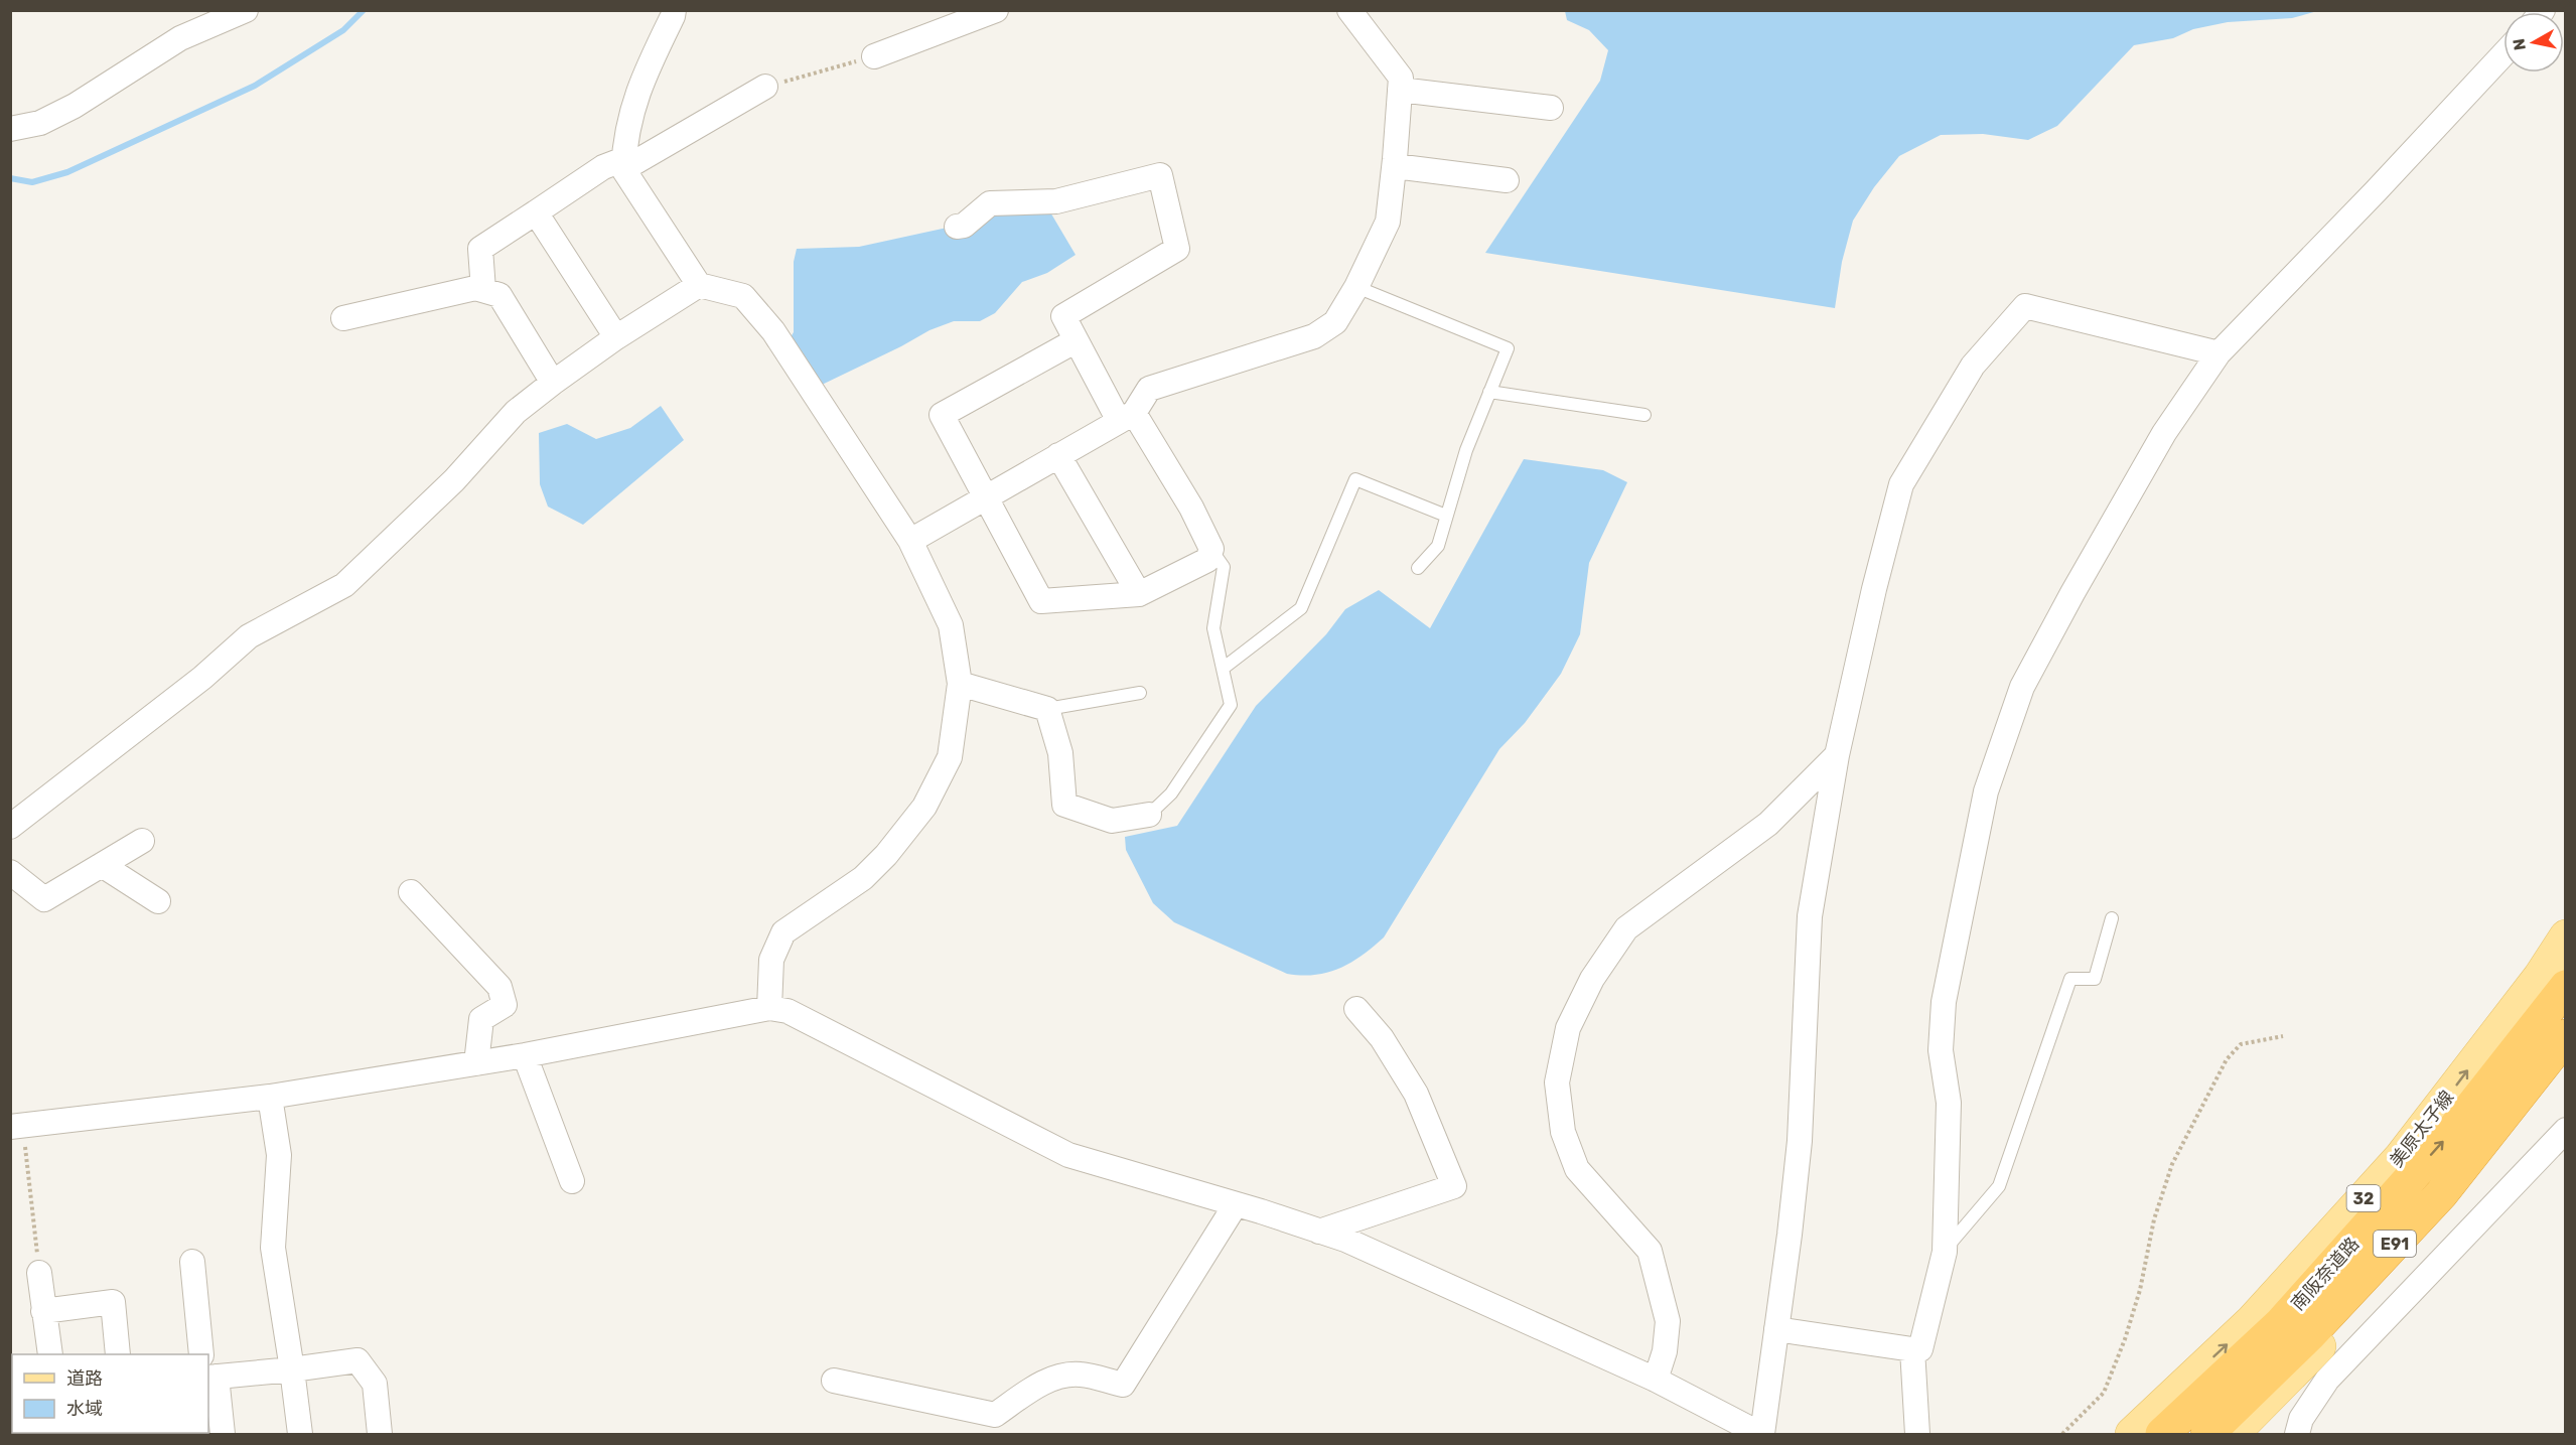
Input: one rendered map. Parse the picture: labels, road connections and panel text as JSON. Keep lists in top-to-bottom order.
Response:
{
  "streets": {
    "highway": ["E91", "南阪奈道路"],
    "main road": ["美原太子線", "32"]
  },
  "legend": ["道路", "水域"],
  "north": "left"
}
